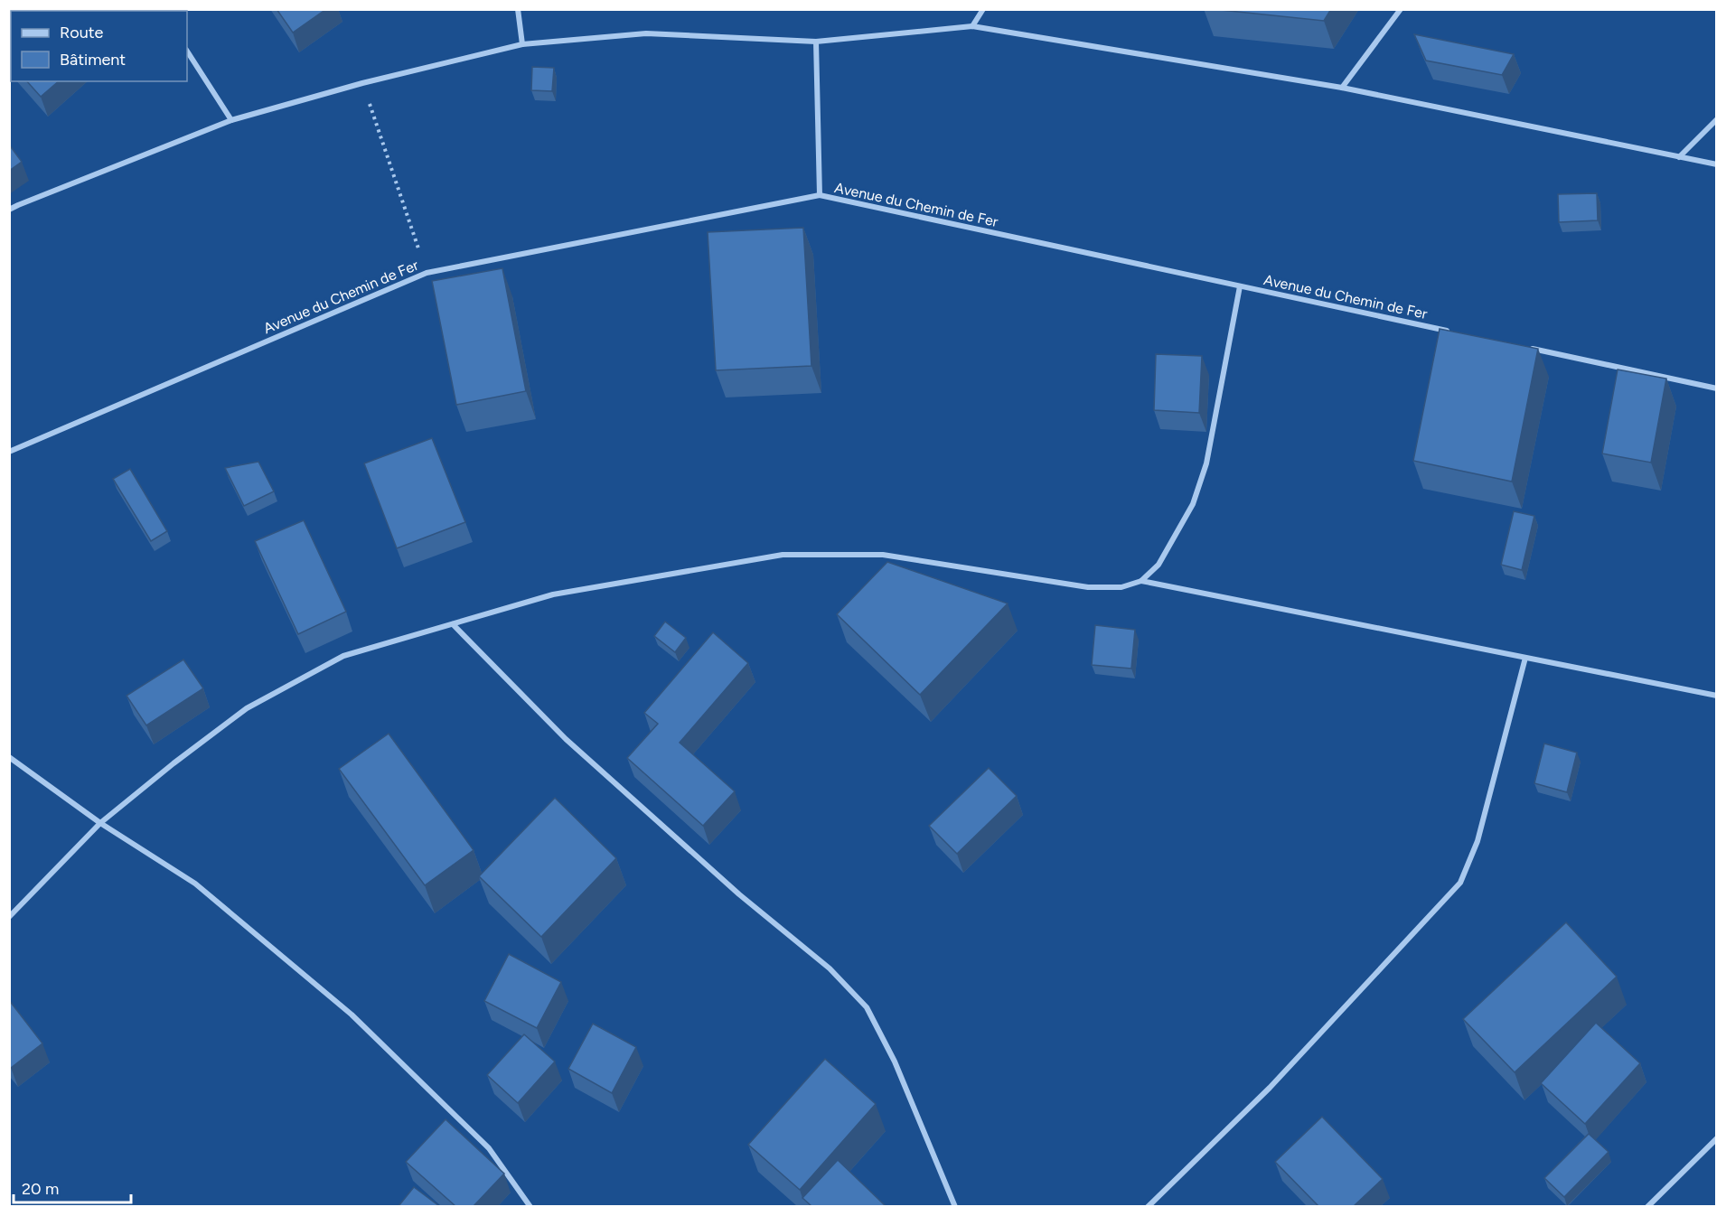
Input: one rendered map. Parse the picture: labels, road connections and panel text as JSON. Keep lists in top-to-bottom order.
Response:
{
  "streets": {
    "street": ["Avenue du Chemin de Fer"]
  },
  "legend": ["Route", "Bâtiment"],
  "scale_bar": "20 m"
}
